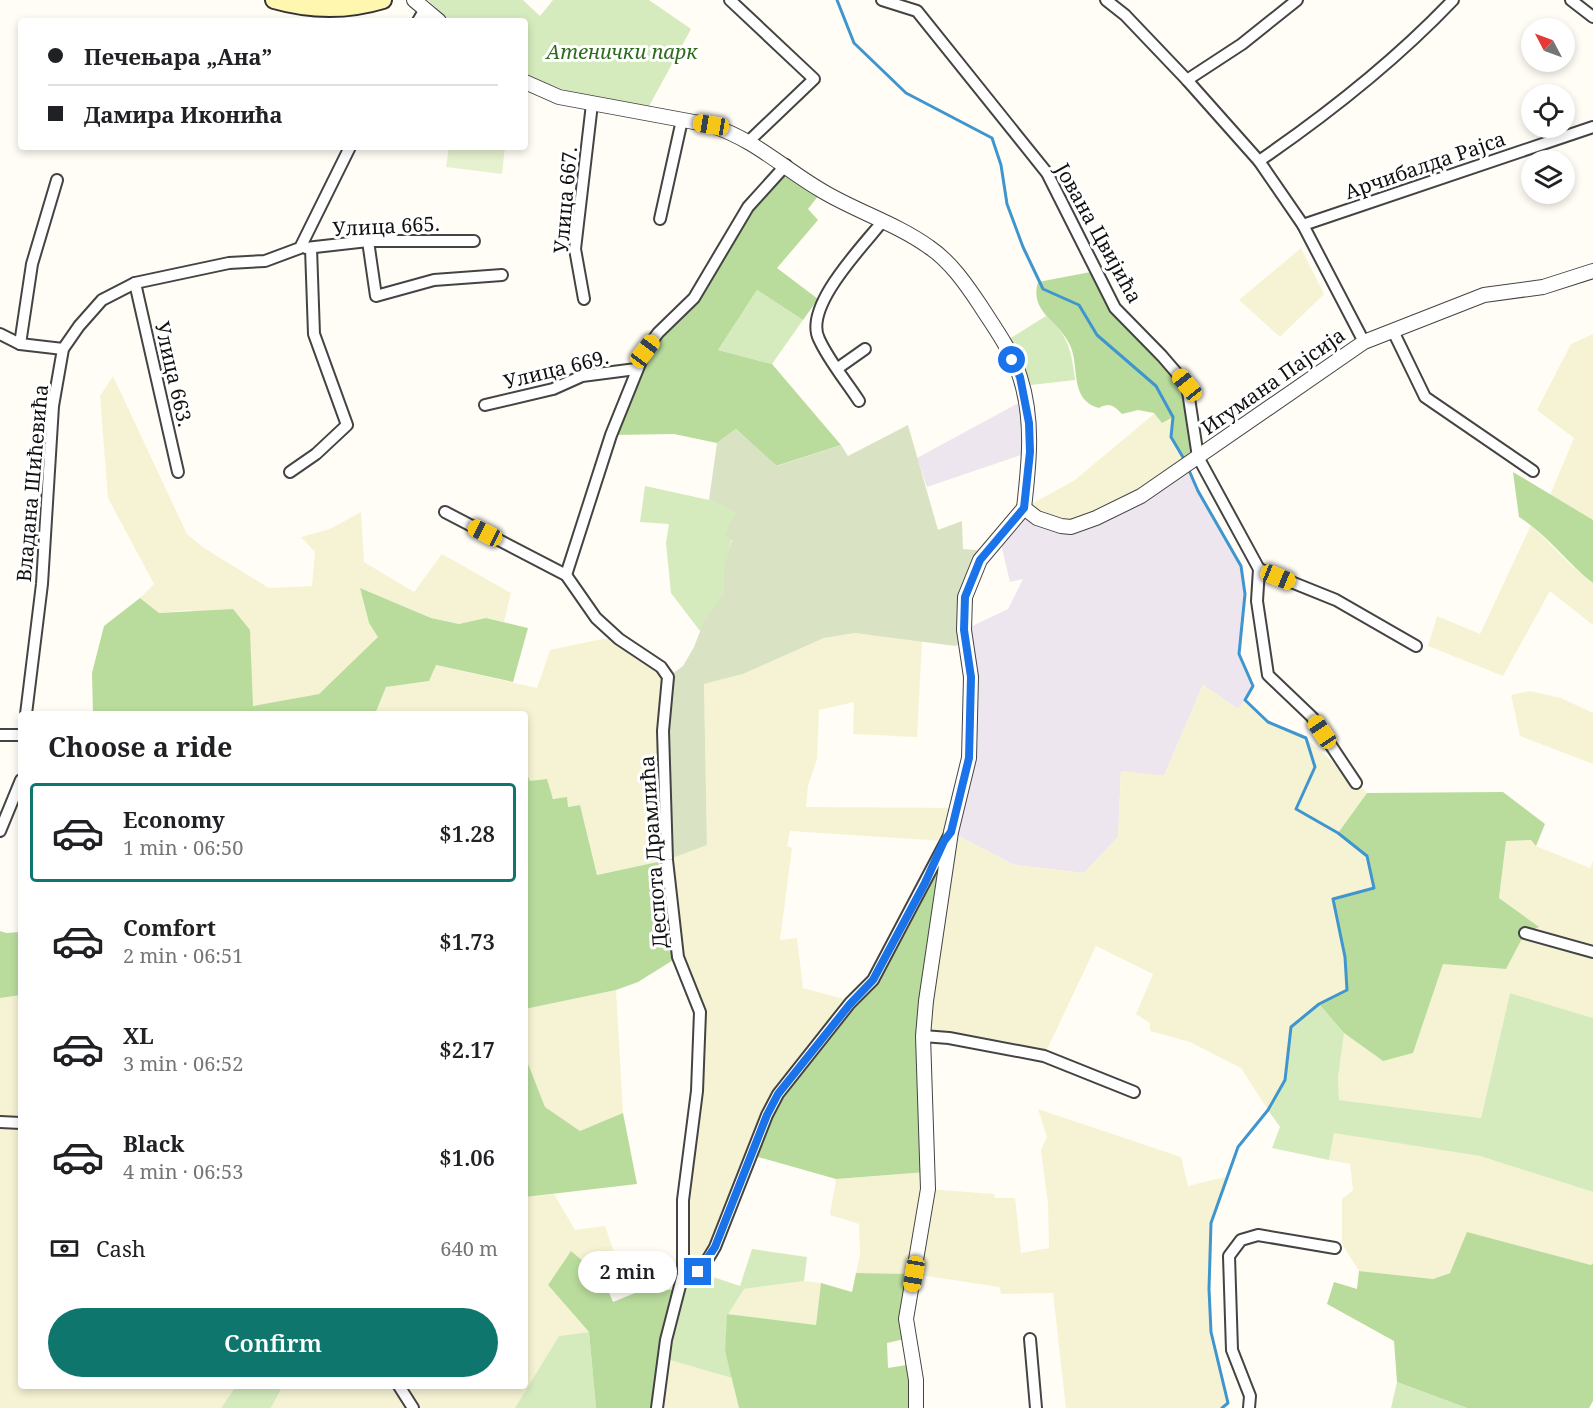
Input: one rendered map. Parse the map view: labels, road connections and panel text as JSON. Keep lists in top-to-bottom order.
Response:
{
  "streets": {
    "street": [
      "Арчибалда Рајса",
      "Улица 667.",
      "Улица 665.",
      "Јована Цвијића",
      "Улица 669.",
      "Улица 663.",
      "Игумана Пајсија",
      "Владана Шићевића",
      "Деспота Драмлића"
    ]
  },
  "crossings": [
    ["Улица 665.", "Владана Шићевића"],
    ["Јована Цвијића", "Игумана Пајсија"],
    ["Улица 663.", "Владана Шићевића"]
  ],
  "parks": ["Атенички парк"],
  "north": "top left",
  "page": {
    "banner": ["Печењара „Ана”", "Дамира Иконића"],
    "heading": "Choose a ride",
    "list": [
      {
        "name": "Economy",
        "note": "1 min · 06:50",
        "value": "$1.28"
      },
      {
        "name": "Comfort",
        "note": "2 min · 06:51",
        "value": "$1.73"
      },
      {
        "name": "XL",
        "note": "3 min · 06:52",
        "value": "$2.17"
      },
      {
        "name": "Black",
        "note": "4 min · 06:53",
        "value": "$1.06"
      }
    ],
    "pay": ["Cash", "640 m"],
    "bubble": "2 min",
    "buttons": "Confirm"
  }
}
